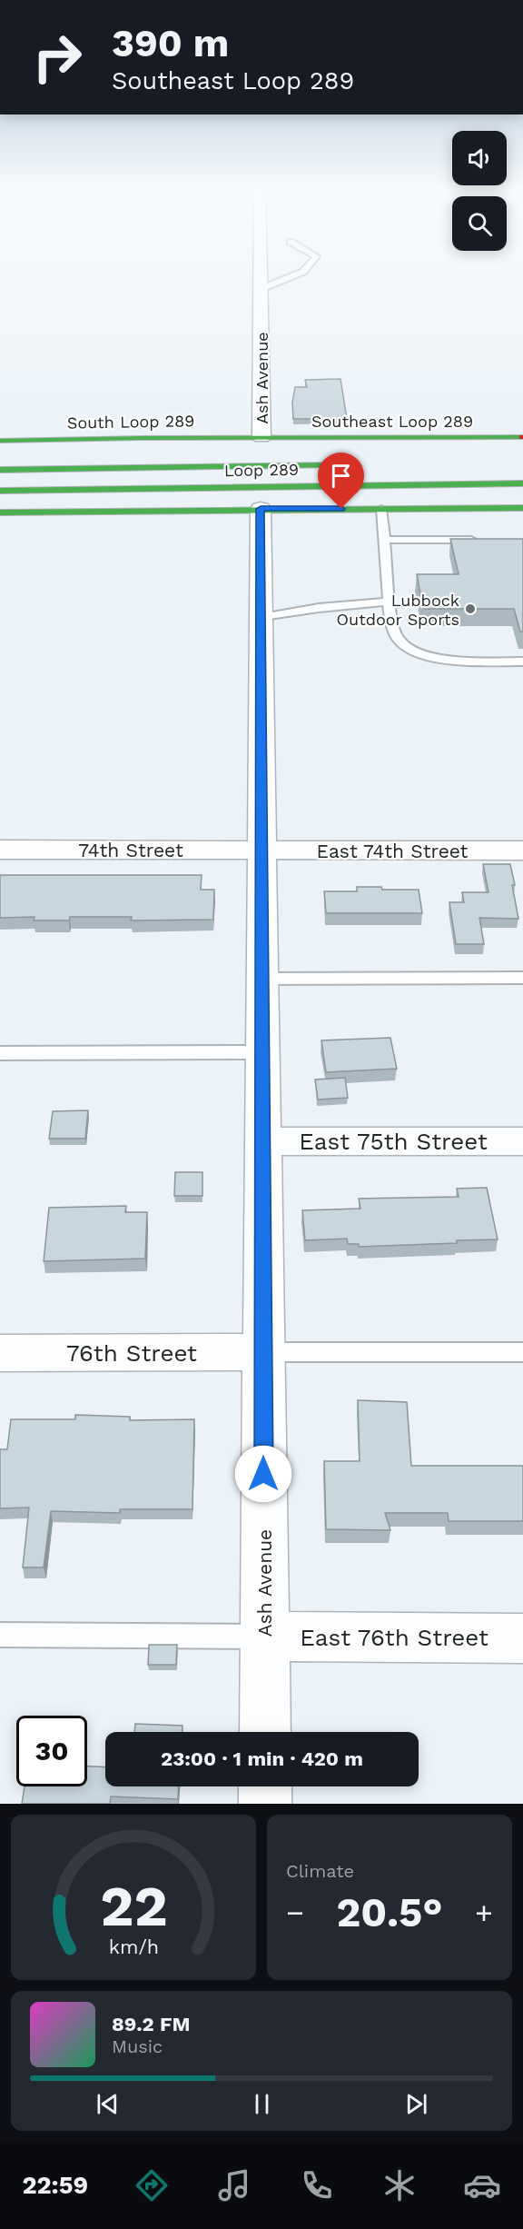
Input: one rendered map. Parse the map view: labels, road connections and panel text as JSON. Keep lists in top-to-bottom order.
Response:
{
  "streets": {
    "main road": ["Southeast Loop 289", "South Loop 289", "Loop 289"],
    "street": [
      "Ash Avenue",
      "74th Street",
      "East 74th Street",
      "East 75th Street",
      "76th Street",
      "East 76th Street"
    ]
  },
  "crossings": [
    ["Ash Avenue", "Southeast Loop 289"],
    ["Ash Avenue", "South Loop 289"],
    ["Ash Avenue", "74th Street"],
    ["Ash Avenue", "East 74th Street"],
    ["Ash Avenue", "East 75th Street"],
    ["Ash Avenue", "76th Street"],
    ["Ash Avenue", "East 76th Street"],
    ["Southeast Loop 289", "South Loop 289"],
    ["74th Street", "East 74th Street"]
  ],
  "places": ["Lubbock Outdoor Sports"],
  "page": {
    "turn": ["390 m", "Southeast Loop 289"],
    "limit": "30",
    "trip": "23:00 · 1 min · 420 m",
    "tile": "Climate",
    "heat": ["−", "20.5°", "+"],
    "song": ["89.2 FM", "Music"],
    "tabs": "22:59",
    "gauge": ["22", "km/h"]
  }
}
